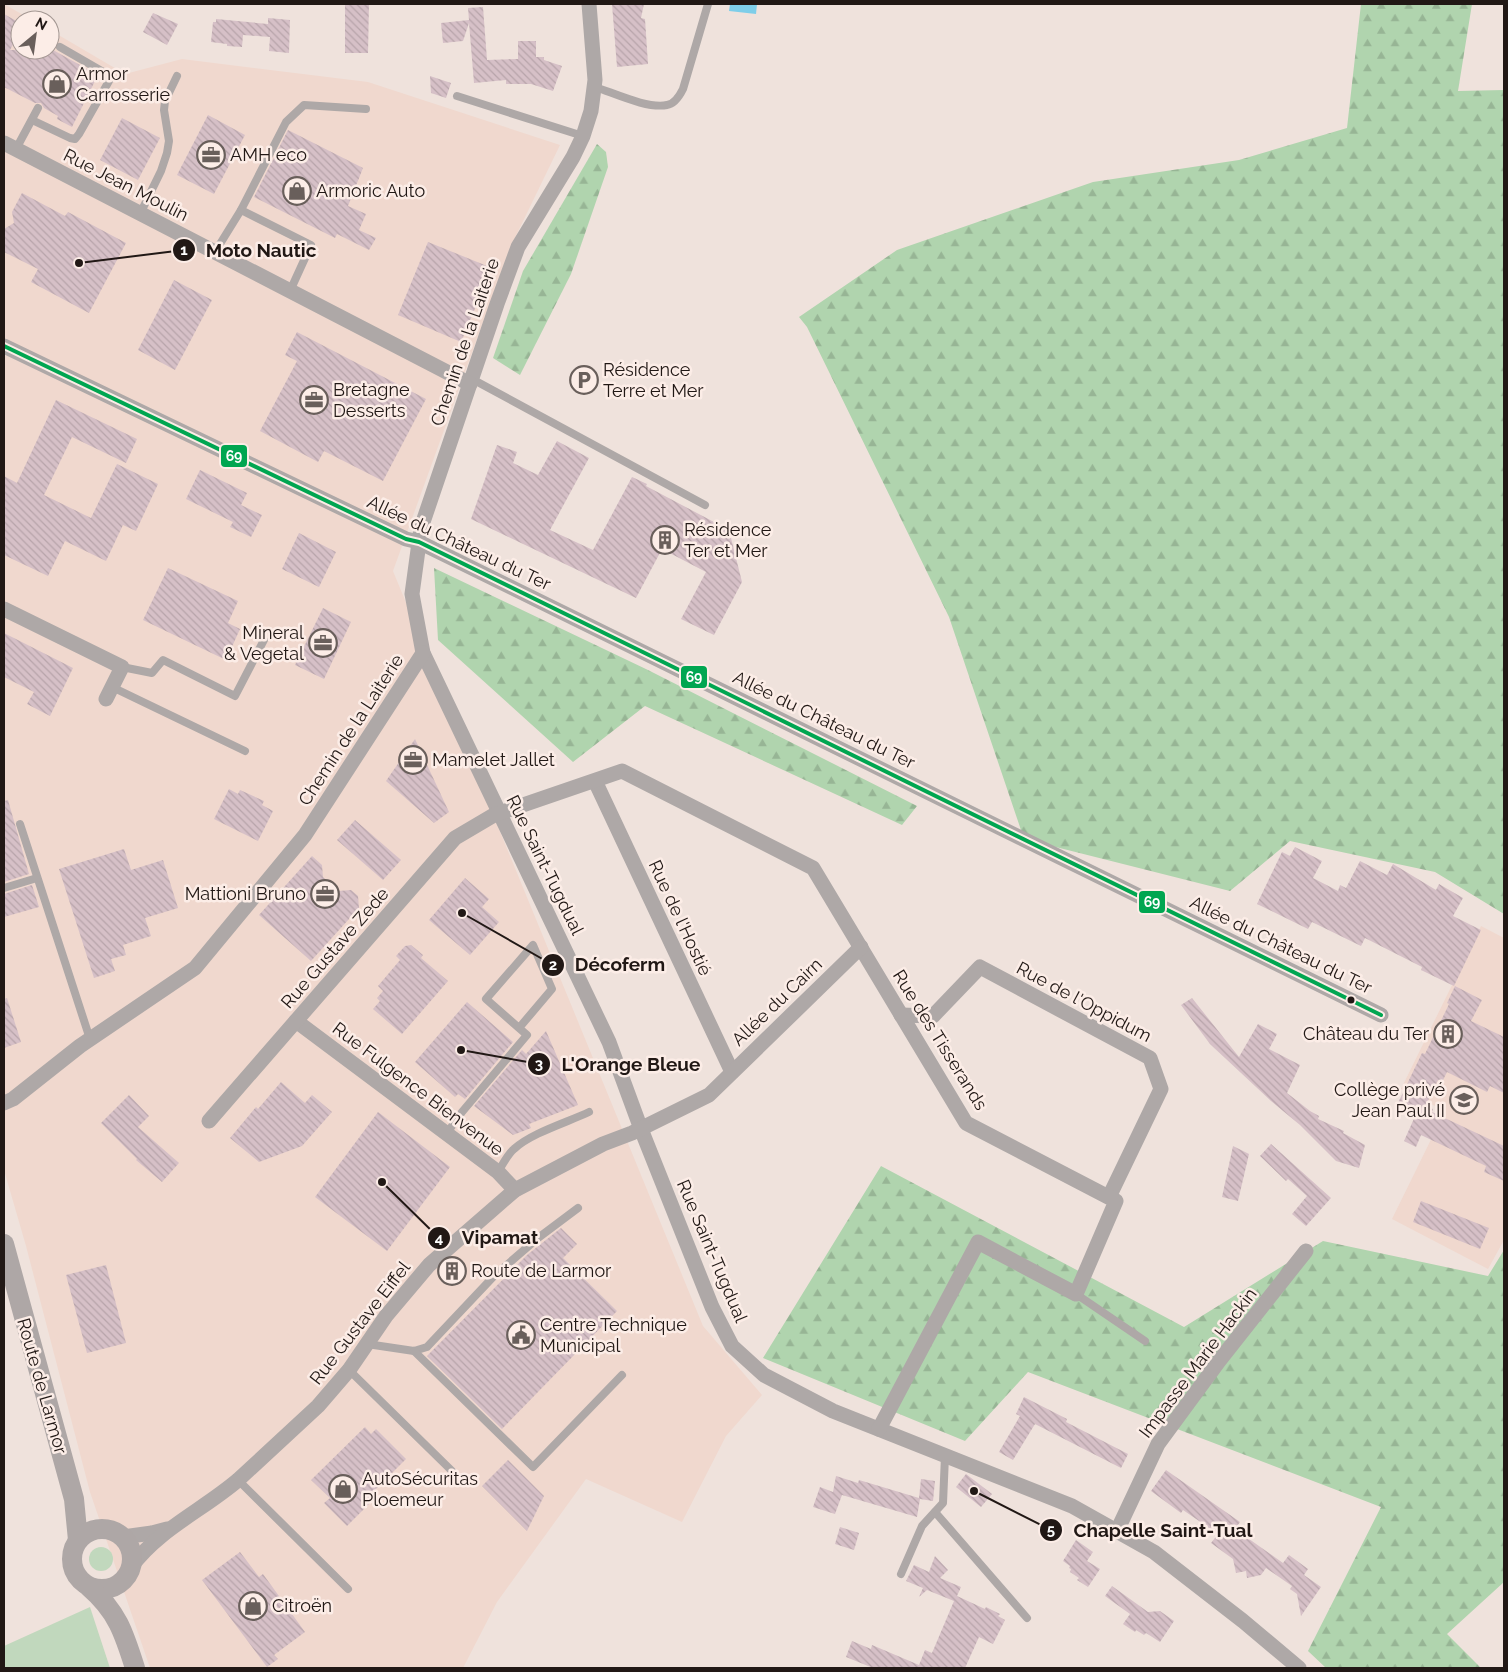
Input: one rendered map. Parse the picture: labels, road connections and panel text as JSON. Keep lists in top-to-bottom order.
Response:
{
  "streets": {
    "main road": ["Route de Larmor"],
    "street": [
      "Rue Jean Moulin",
      "Chemin de la Laiterie",
      "Allée du Château du Ter",
      "Rue Saint-Tugdual",
      "Rue de l'Hostié",
      "Rue Gustave Zede",
      "Allée du Cairn",
      "Rue de l'Oppidum",
      "Rue des Tisserands",
      "Rue Fulgence Bienvenue",
      "Rue Gustave Eiffel",
      "Impasse Marie Hackin"
    ]
  },
  "crossings": [
    ["Rue Jean Moulin", "Chemin de la Laiterie"],
    ["Chemin de la Laiterie", "Allée du Château du Ter"],
    ["Chemin de la Laiterie", "Rue Saint-Tugdual"],
    ["Rue Saint-Tugdual", "Rue Gustave Zede"],
    ["Rue Saint-Tugdual", "Allée du Cairn"],
    ["Rue Saint-Tugdual", "Rue des Tisserands"],
    ["Rue Saint-Tugdual", "Rue Gustave Eiffel"],
    ["Rue Saint-Tugdual", "Impasse Marie Hackin"],
    ["Rue de l'Hostié", "Allée du Cairn"],
    ["Rue de l'Hostié", "Rue des Tisserands"],
    ["Rue Gustave Zede", "Rue des Tisserands"],
    ["Rue Gustave Zede", "Rue Fulgence Bienvenue"],
    ["Allée du Cairn", "Rue des Tisserands"],
    ["Allée du Cairn", "Rue Gustave Eiffel"],
    ["Rue de l'Oppidum", "Rue des Tisserands"],
    ["Rue Fulgence Bienvenue", "Rue Gustave Eiffel"],
    ["Rue Gustave Eiffel", "Route de Larmor"]
  ],
  "places": {
    "shop": [
      "Armor Carrosserie",
      "Armoric Auto",
      "AutoSécuritas Ploemeur",
      "Citroën"
    ],
    "office": [
      "AMH eco",
      "Bretagne Desserts",
      "Mineral & Vegetal",
      "Mamelet Jallet",
      "Mattioni Bruno"
    ],
    "other": [
      "Moto Nautic",
      "Décoferm",
      "L'Orange Bleue",
      "Vipamat",
      "Chapelle Saint-Tual"
    ],
    "parking": ["Résidence Terre et Mer"],
    "building": ["Résidence Ter et Mer", "Château du Ter", "Route de Larmor"],
    "school or university": ["Collège privé Jean Paul II"],
    "public building": ["Centre Technique Municipal"]
  },
  "lines": ["transit line 69"],
  "north": "top right"
}
